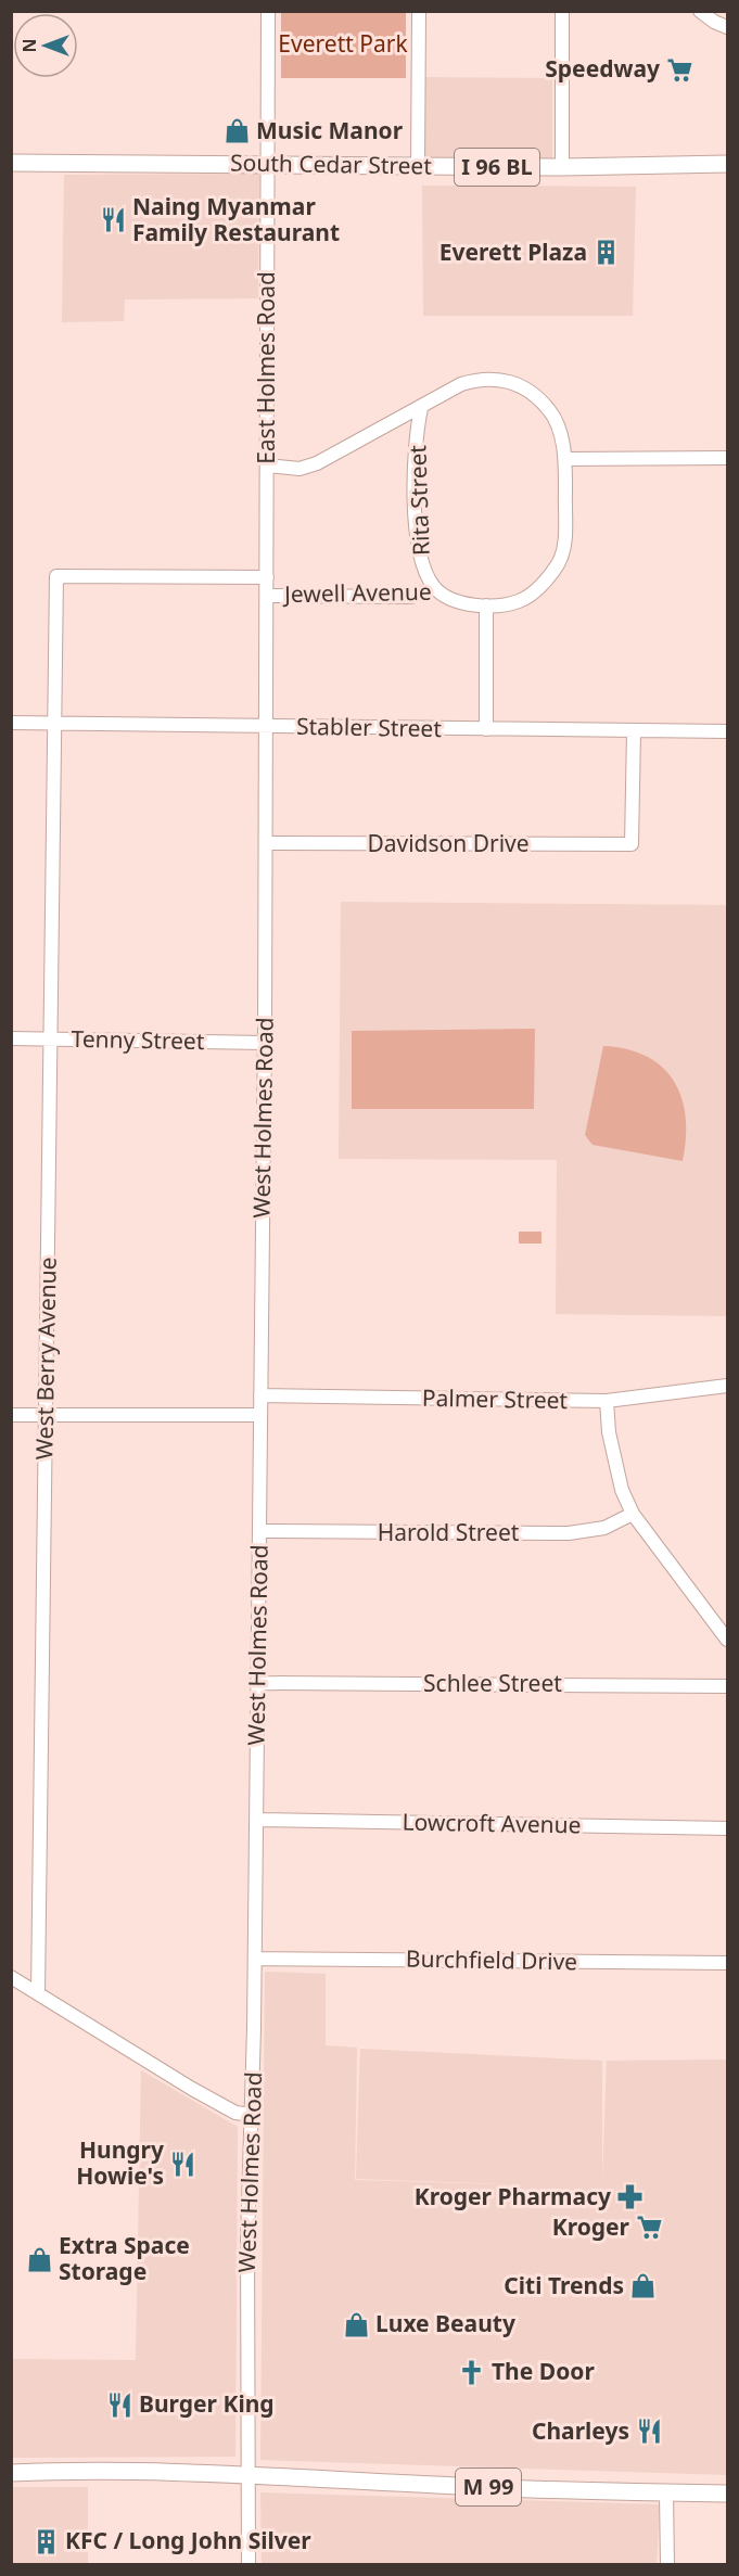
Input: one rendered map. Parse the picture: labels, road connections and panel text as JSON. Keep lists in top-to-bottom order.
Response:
{
  "streets": {
    "main road": ["South Cedar Street", "I 96 BL", "M 99"],
    "street": [
      "East Holmes Road",
      "Rita Street",
      "Jewell Avenue",
      "Stabler Street",
      "Davidson Drive",
      "Tenny Street",
      "West Holmes Road",
      "West Berry Avenue",
      "Palmer Street",
      "Harold Street",
      "Schlee Street",
      "Lowcroft Avenue",
      "Burchfield Drive"
    ]
  },
  "crossings": [
    ["South Cedar Street", "East Holmes Road"],
    ["East Holmes Road", "Jewell Avenue"],
    ["East Holmes Road", "Stabler Street"],
    ["East Holmes Road", "West Holmes Road"],
    ["Rita Street", "Jewell Avenue"],
    ["Jewell Avenue", "West Berry Avenue"],
    ["Stabler Street", "Davidson Drive"],
    ["Stabler Street", "West Holmes Road"],
    ["Stabler Street", "West Berry Avenue"],
    ["Davidson Drive", "West Holmes Road"],
    ["Tenny Street", "West Holmes Road"],
    ["Tenny Street", "West Berry Avenue"],
    ["West Holmes Road", "Palmer Street"],
    ["West Holmes Road", "Harold Street"],
    ["West Holmes Road", "Schlee Street"],
    ["West Holmes Road", "Lowcroft Avenue"],
    ["West Holmes Road", "Burchfield Drive"],
    ["West Holmes Road", "M 99"]
  ],
  "parks": ["Everett Park"],
  "places": {
    "supermarket": ["Speedway", "Kroger"],
    "shop": [
      "Music Manor",
      "Extra Space Storage",
      "Citi Trends",
      "Luxe Beauty"
    ],
    "restaurant": [
      "Naing Myanmar Family Restaurant",
      "Hungry Howie's",
      "Burger King",
      "Charleys"
    ],
    "building": ["Everett Plaza", "KFC / Long John Silver"],
    "pharmacy": ["Kroger Pharmacy"],
    "church": ["The Door"]
  },
  "north": "left"
}
